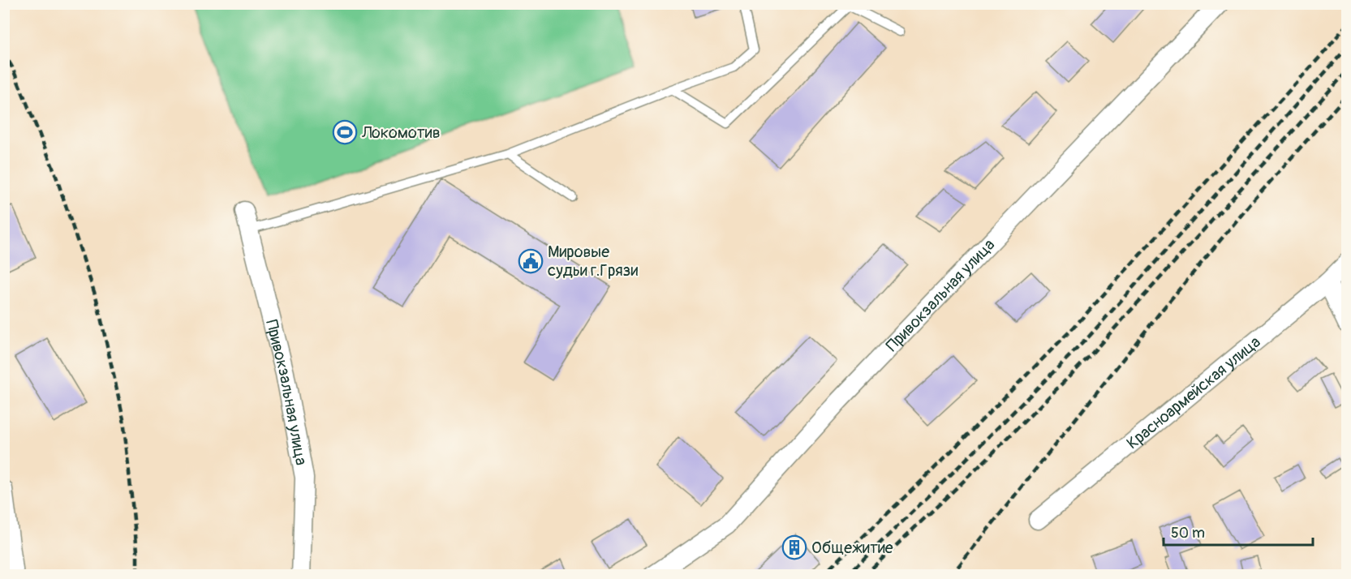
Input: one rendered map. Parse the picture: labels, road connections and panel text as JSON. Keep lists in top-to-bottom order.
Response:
{
  "streets": {
    "street": ["Привокзальная улица", "Красноармейская улица"]
  },
  "places": {
    "sports": ["Локомотив"],
    "public building": ["Мировые судьи г.Грязи"],
    "building": ["Общежитие"]
  },
  "scale_bar": "50 m"
}
